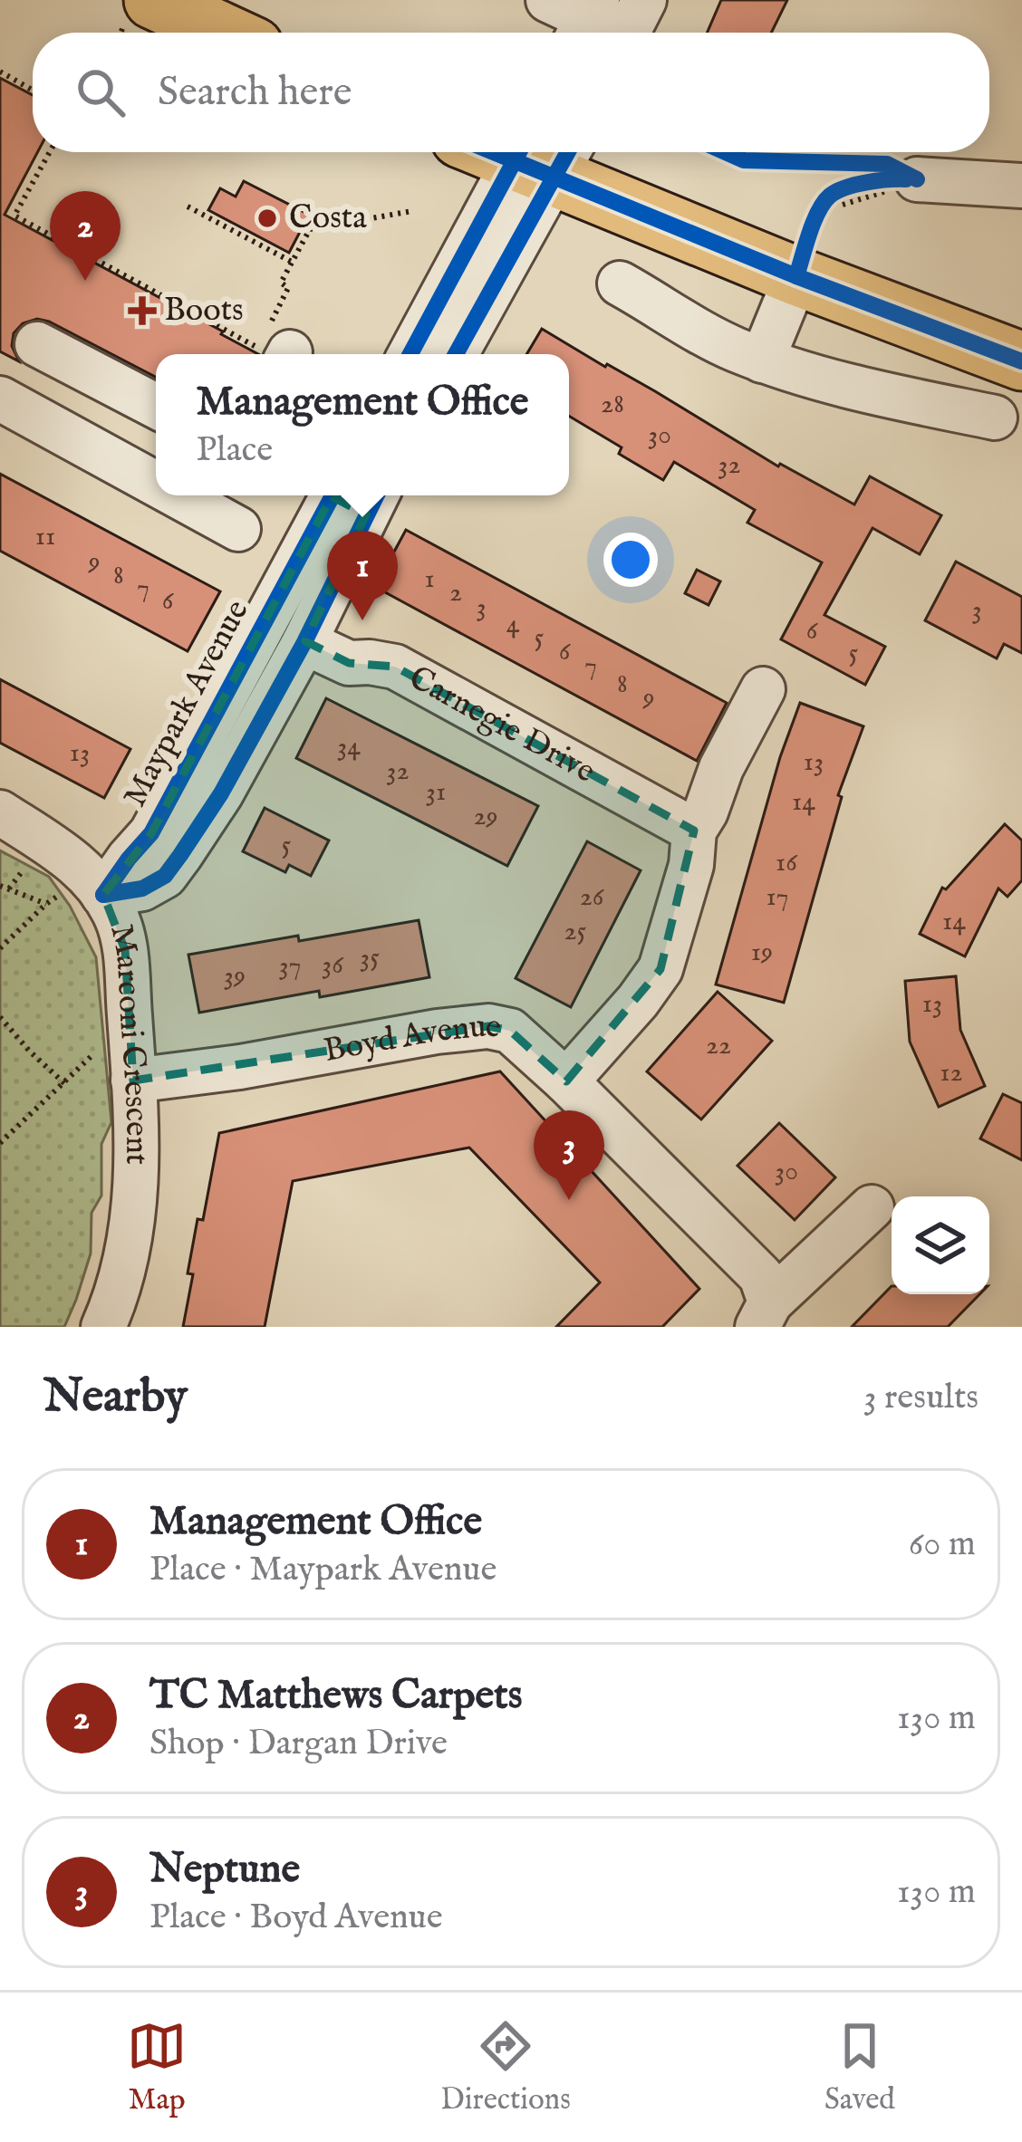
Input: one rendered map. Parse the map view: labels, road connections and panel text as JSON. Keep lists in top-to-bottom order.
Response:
{
  "streets": {
    "street": [
      "Maypark Avenue",
      "Carnegie Drive",
      "Boyd Avenue",
      "Marconi Crescent"
    ]
  },
  "crossings": [
    ["Maypark Avenue", "Carnegie Drive"],
    ["Maypark Avenue", "Marconi Crescent"],
    ["Boyd Avenue", "Marconi Crescent"]
  ],
  "places": {
    "other": ["Costa"],
    "health": ["Boots"]
  },
  "house_numbers": [
    "28",
    "30",
    "32",
    "11",
    "9",
    "8",
    "1",
    "7",
    "2",
    "6",
    "3",
    "3",
    "4",
    "6",
    "5",
    "6",
    "5",
    "7",
    "8",
    "9",
    "34",
    "13",
    "13",
    "32",
    "31",
    "14",
    "29",
    "5",
    "16",
    "26",
    "17",
    "14",
    "25",
    "19",
    "35",
    "36",
    "37",
    "39",
    "13",
    "22",
    "12",
    "30"
  ],
  "page": {
    "search": "Search here",
    "pins": ["2", "1", "3"],
    "popup": ["Management Office", "Place"],
    "heading": ["Nearby", "3 results"],
    "list": [
      {
        "mark": "1",
        "name": "Management Office",
        "note": "Place · Maypark Avenue",
        "value": "60 m"
      },
      {
        "mark": "2",
        "name": "TC Matthews Carpets",
        "note": "Shop · Dargan Drive",
        "value": "130 m"
      },
      {
        "mark": "3",
        "name": "Neptune",
        "note": "Place · Boyd Avenue",
        "value": "130 m"
      }
    ],
    "nav": ["Map", "Directions", "Saved"]
  }
}
